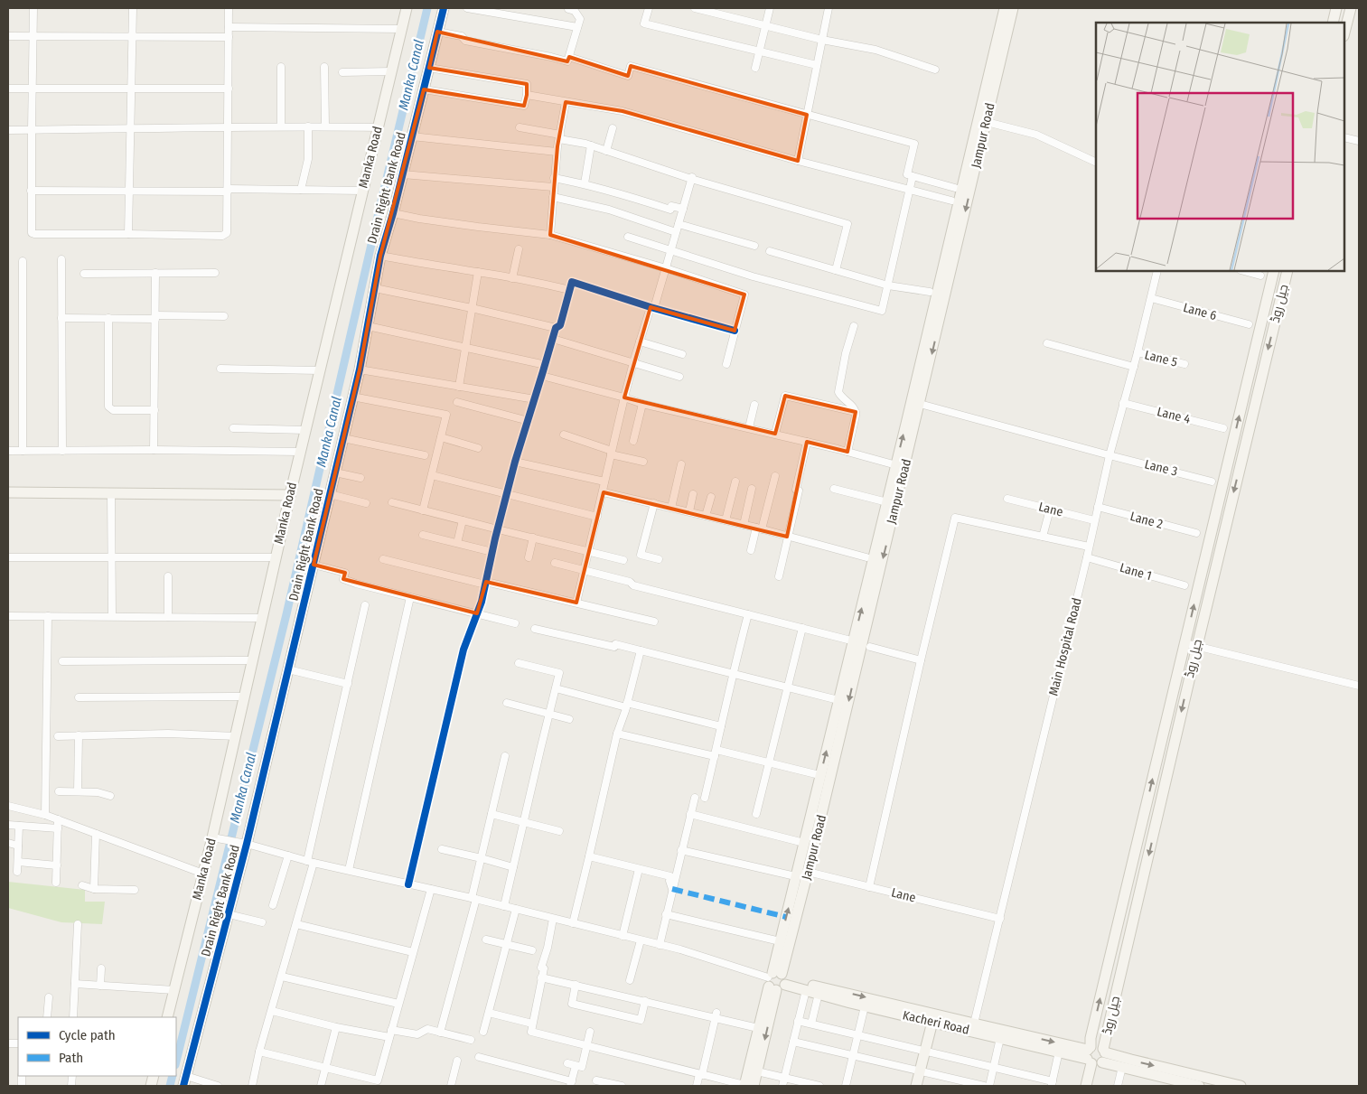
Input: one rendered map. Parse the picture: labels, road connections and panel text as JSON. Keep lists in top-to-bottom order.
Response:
{
  "streets": {
    "main road": [
      "Jampur Road",
      "Manka Road",
      "Drain Right Bank Road",
      "جیل روڈ",
      "Kacheri Road"
    ],
    "street": [
      "Lane 6",
      "Lane 5",
      "Lane 4",
      "Lane 3",
      "Lane",
      "Lane 2",
      "Lane 1",
      "Main Hospital Road"
    ]
  },
  "crossings": [
    ["Jampur Road", "Lane 3"],
    ["Jampur Road", "Lane"],
    ["Jampur Road", "Kacheri Road"],
    ["جیل روڈ", "Kacheri Road"],
    ["Lane 6", "Main Hospital Road"],
    ["Lane 5", "Main Hospital Road"],
    ["Lane 4", "Main Hospital Road"],
    ["Lane 3", "Main Hospital Road"],
    ["Lane", "Main Hospital Road"],
    ["Lane 2", "Main Hospital Road"],
    ["Lane 1", "Main Hospital Road"],
    ["Main Hospital Road", "Kacheri Road"]
  ],
  "water": ["Manka Canal"],
  "legend": ["Cycle path", "Path"]
}
